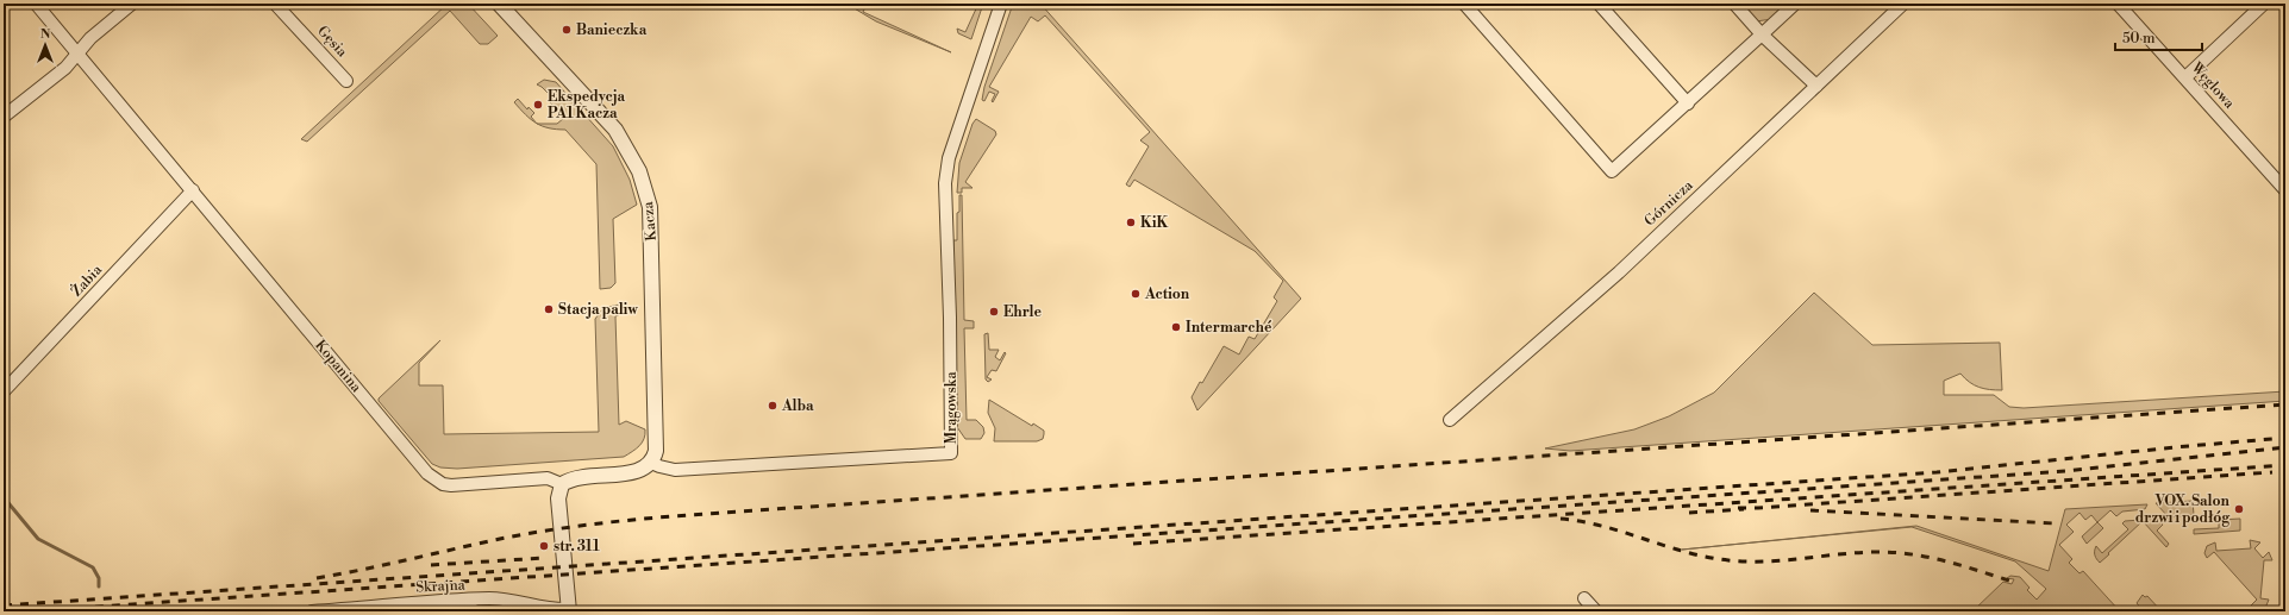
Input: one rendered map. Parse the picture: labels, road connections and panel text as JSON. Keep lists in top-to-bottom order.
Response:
{
  "streets": {
    "street": [
      "Gęsia",
      "Węglowa",
      "Górnicza",
      "Kacza",
      "Żabia",
      "Kopanina",
      "Mrągowska",
      "Skrajna"
    ]
  },
  "crossings": [
    ["Kacza", "Mrągowska"],
    ["Żabia", "Kopanina"]
  ],
  "places": [
    "Banieczka",
    "Ekspedycja PA1 Kacza",
    "KiK",
    "Action",
    "Stacja paliw",
    "Ehrle",
    "Intermarché",
    "Alba",
    "VOX. Salon drzwi i podłóg",
    "str. 311"
  ],
  "scale_bar": "50 m",
  "north": "top"
}
